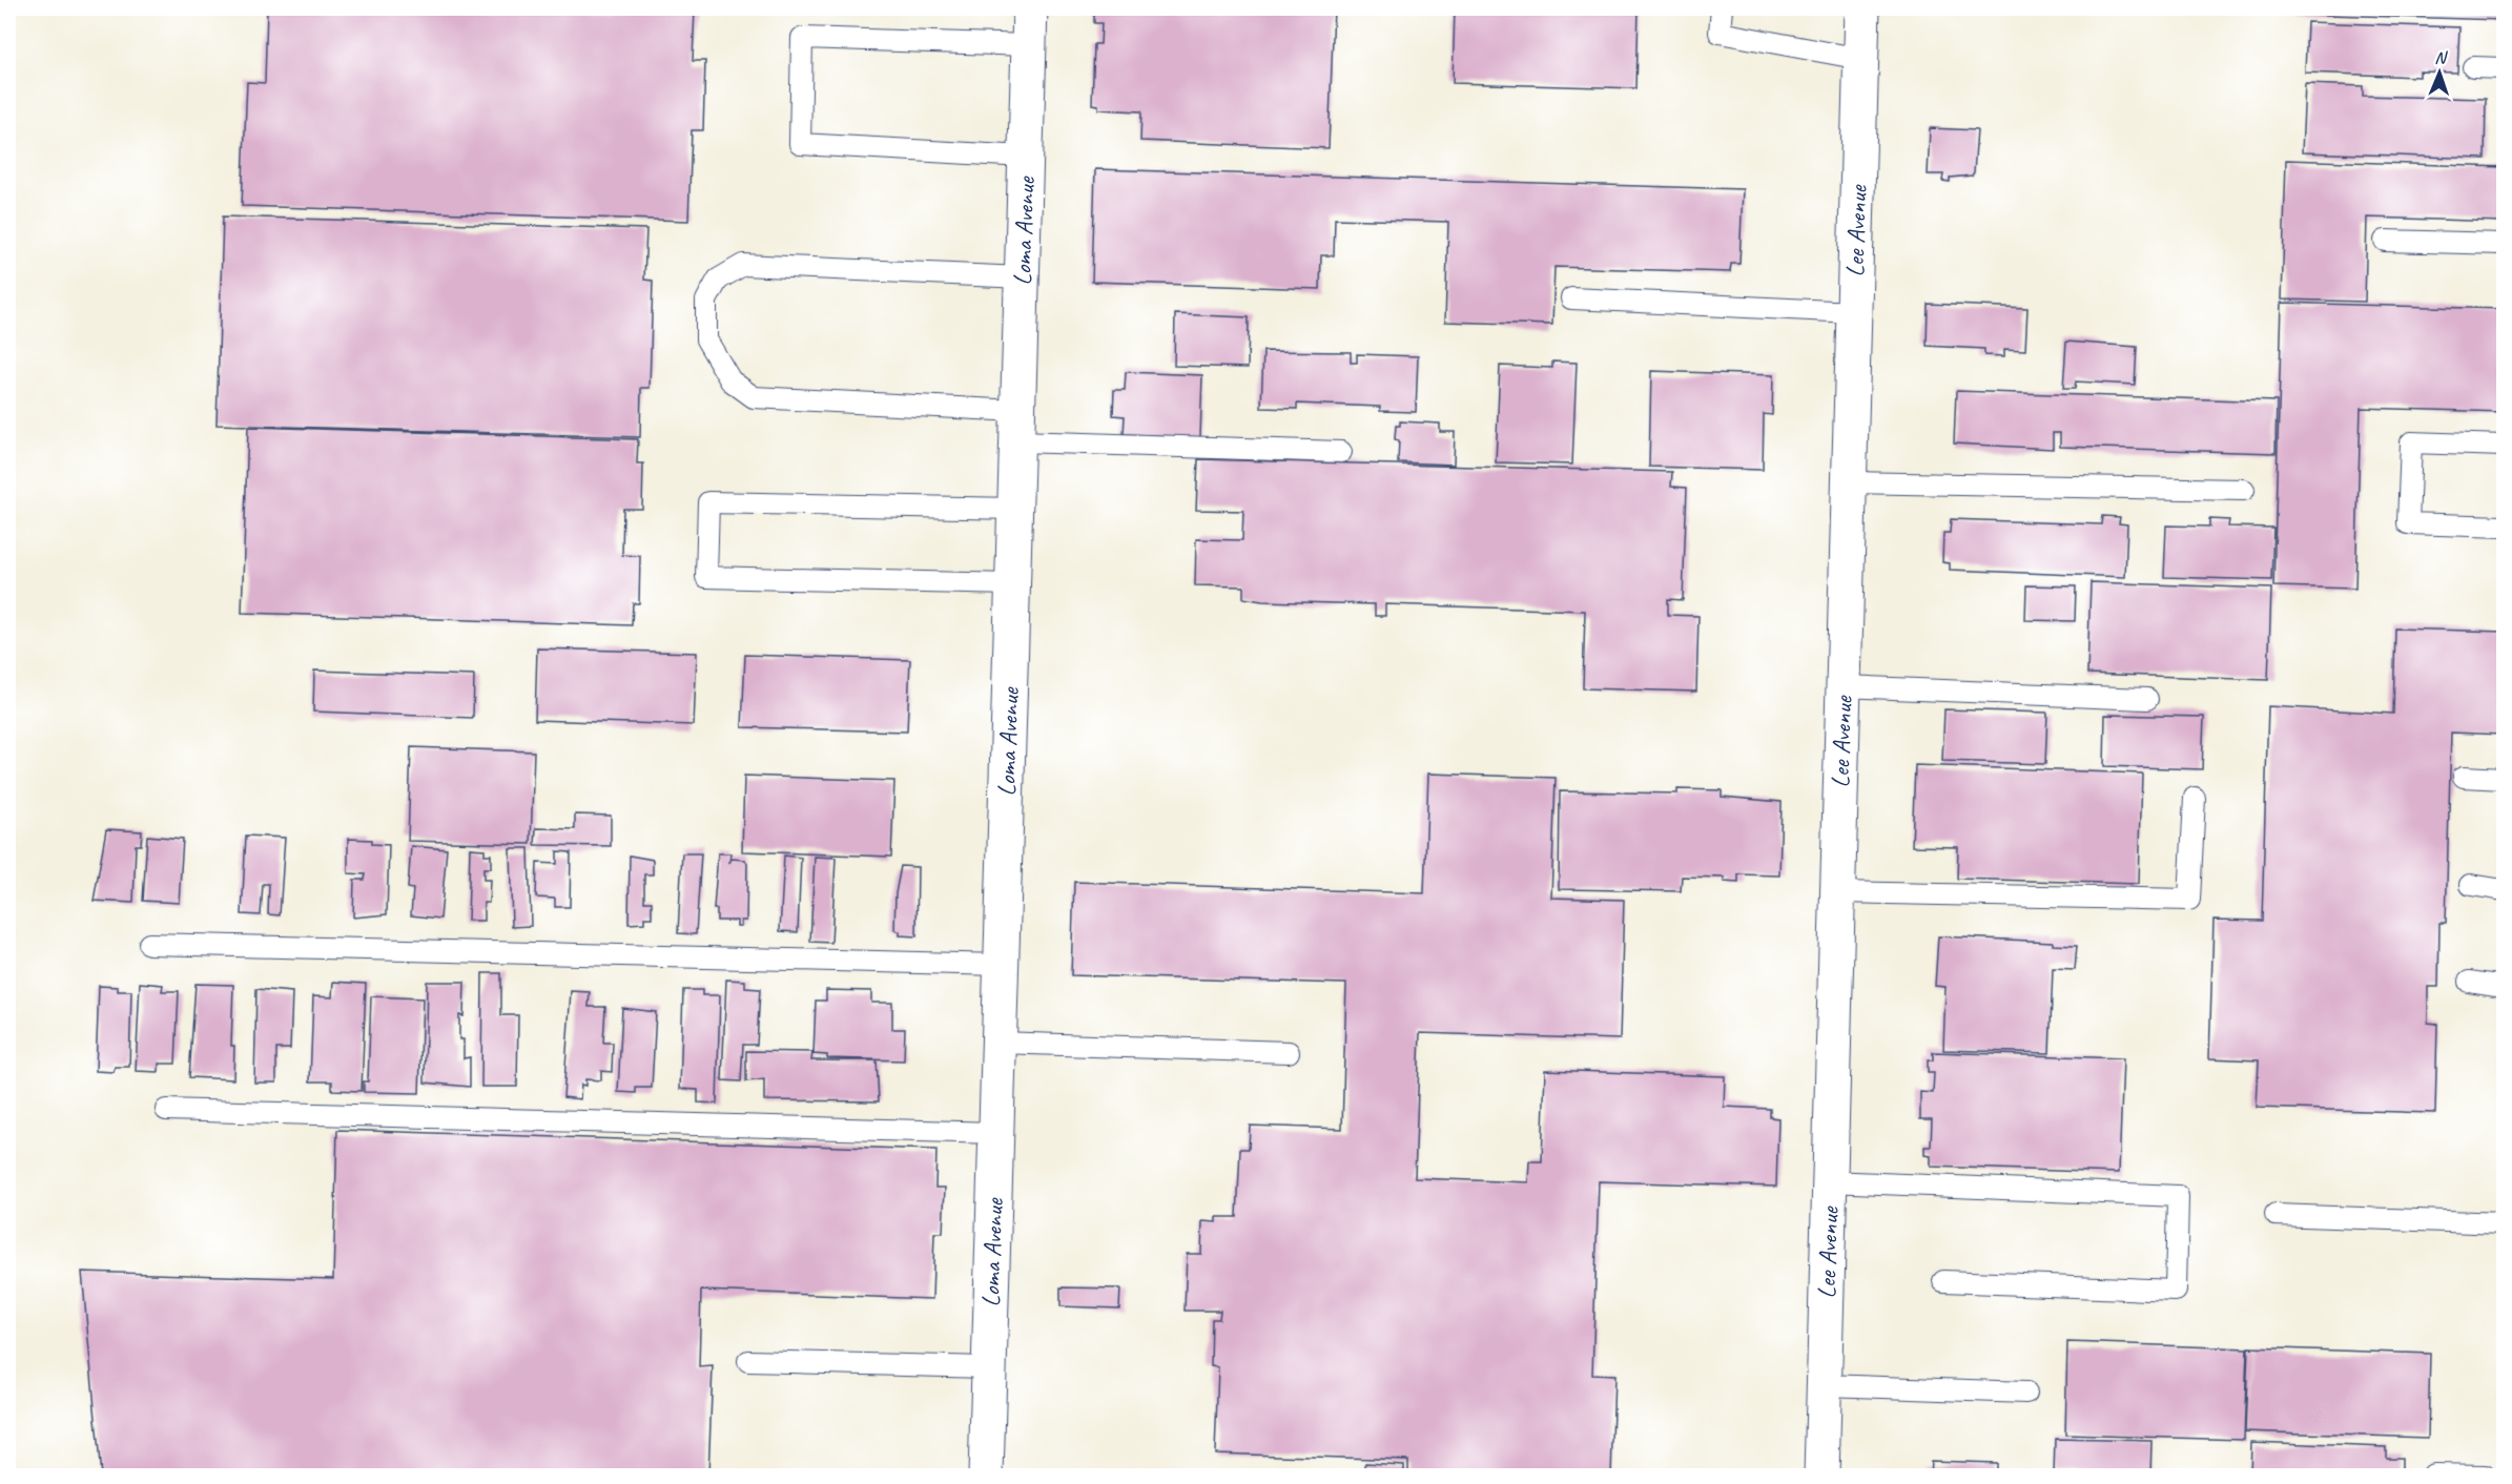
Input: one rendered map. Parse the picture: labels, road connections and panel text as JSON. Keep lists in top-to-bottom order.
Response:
{
  "streets": {
    "street": ["Loma Avenue", "Lee Avenue"]
  },
  "north": "top"
}
